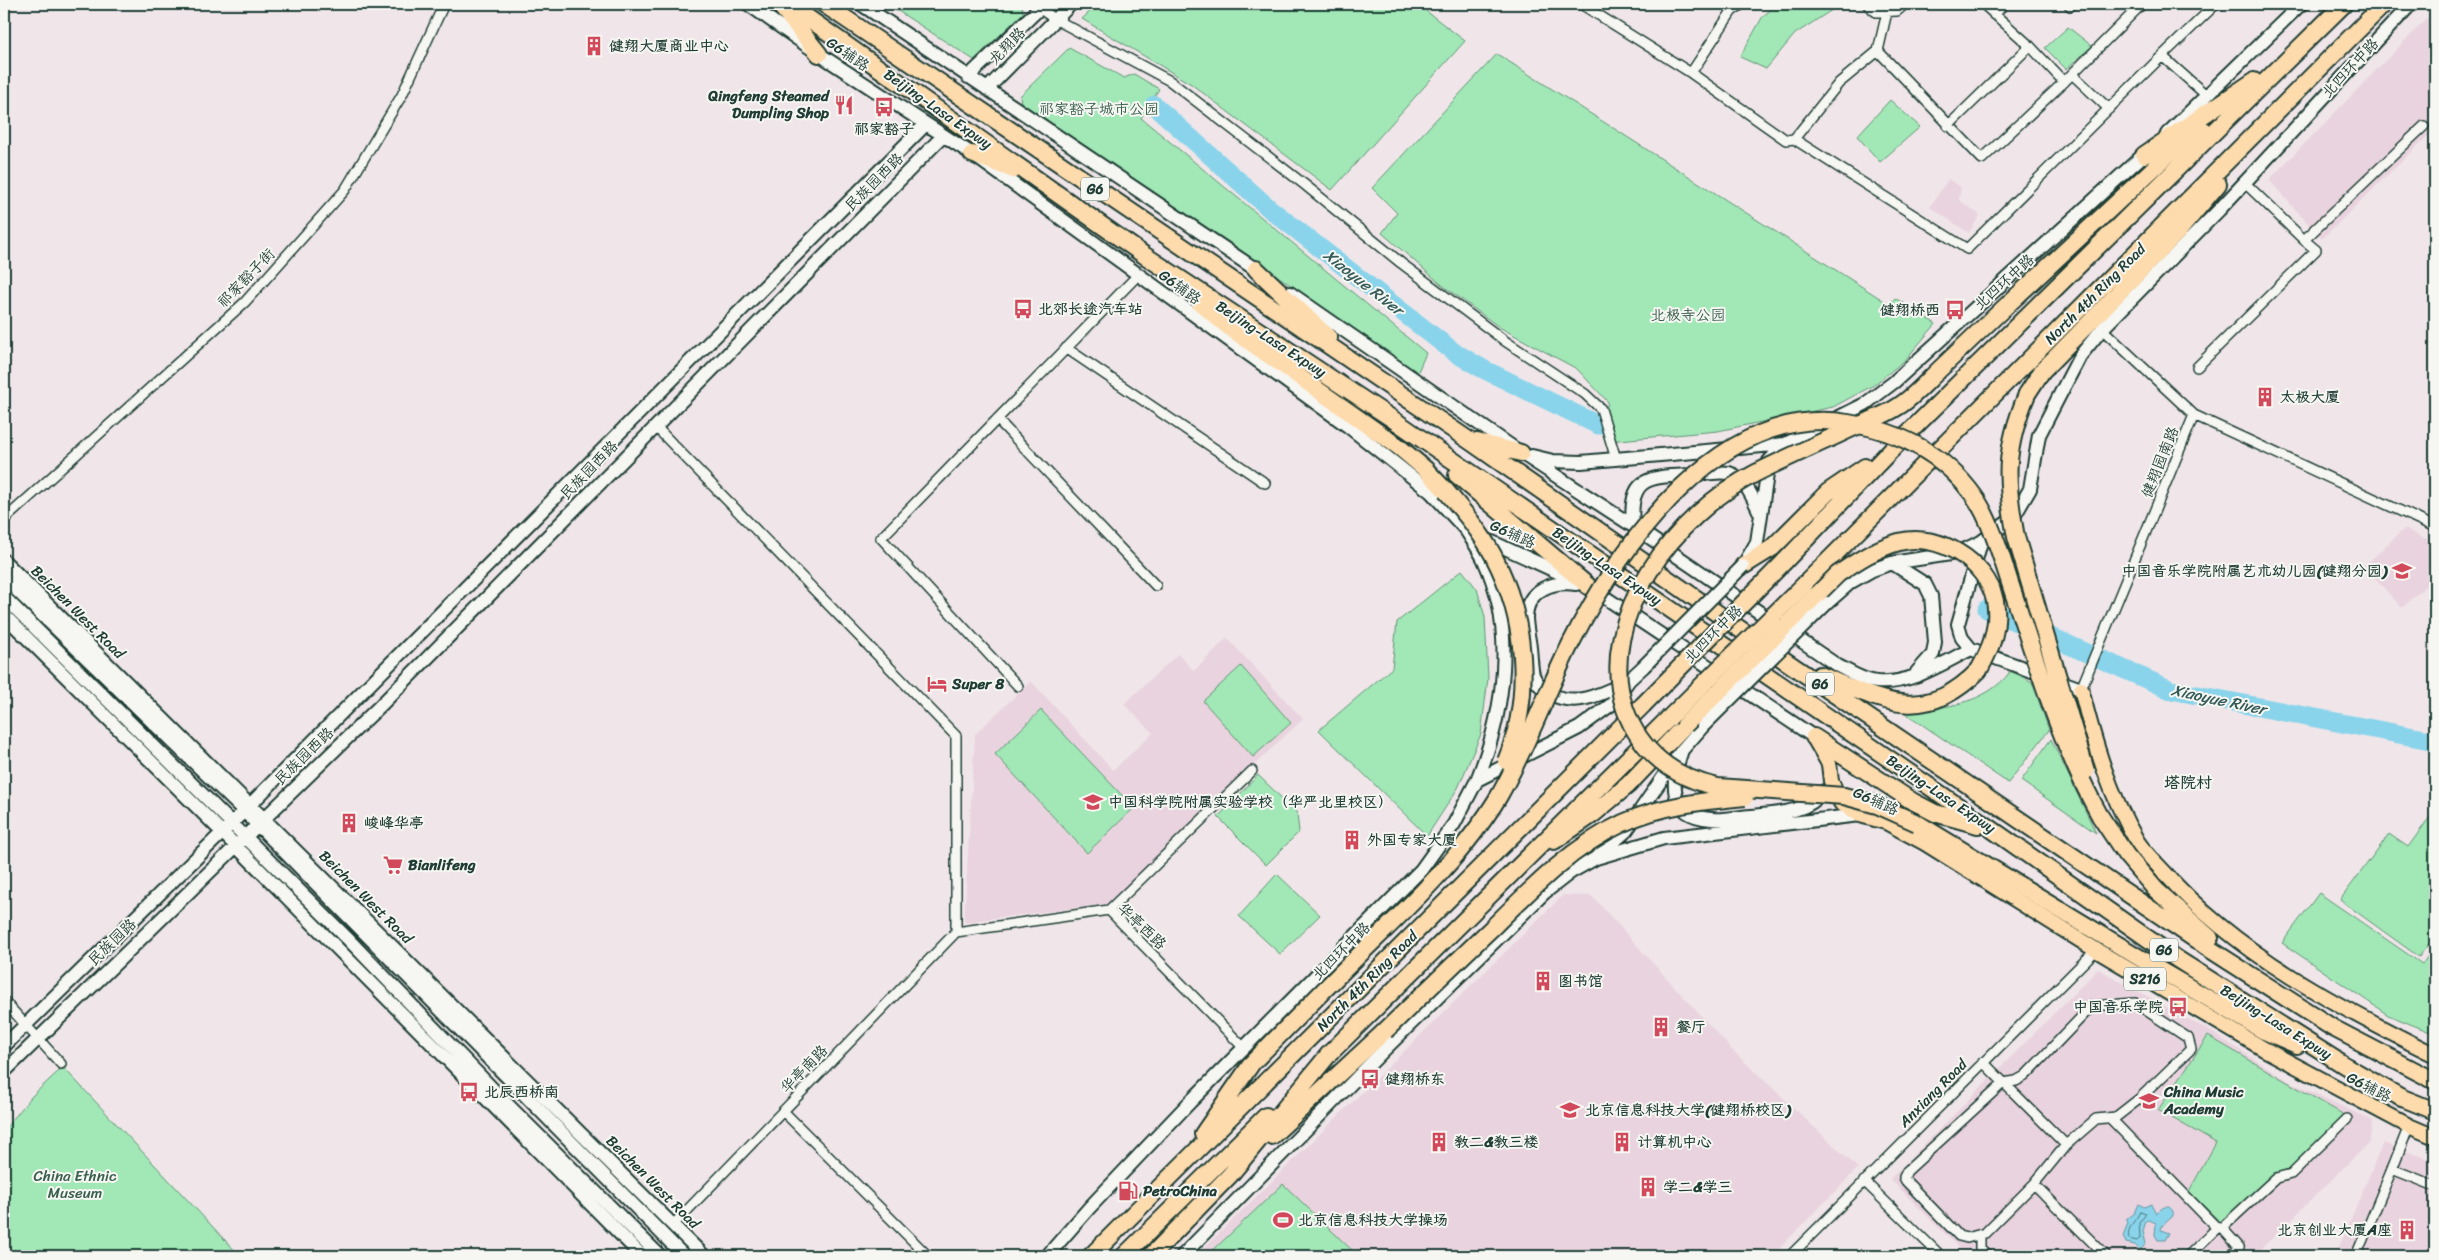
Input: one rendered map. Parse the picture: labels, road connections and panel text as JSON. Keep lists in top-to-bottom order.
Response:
{
  "streets": {
    "highway": [
      "北四环中路",
      "Beijing-Lasa Expwy",
      "G6",
      "North 4th Ring Road"
    ],
    "main road": ["G6辅路", "S216"],
    "street": [
      "龙翔路",
      "民族园西路",
      "祁家豁子街",
      "健翔园南路",
      "Beichen West Road",
      "华亭西路",
      "民族园路",
      "华亭南路",
      "Anxiang Road"
    ]
  },
  "crossings": [
    ["G6辅路", "北四环中路"],
    ["G6辅路", "民族园西路"],
    ["G6辅路", "Anxiang Road"],
    ["北四环中路", "North 4th Ring Road"],
    ["北四环中路", "健翔园南路"],
    ["北四环中路", "华亭西路"],
    ["民族园西路", "Beichen West Road"],
    ["民族园西路", "民族园路"],
    ["Beichen West Road", "华亭南路"],
    ["华亭西路", "华亭南路"]
  ],
  "districts": ["塔院村"],
  "water": ["Xiaoyue River"],
  "parks": ["祁家豁子城市公园", "北极寺公园", "China Ethnic Museum"],
  "places": {
    "building": [
      "健翔大厦商业中心",
      "太极大厦",
      "峻峰华亭",
      "外国专家大厦",
      "图书馆",
      "餐厅",
      "教二&教三楼",
      "计算机中心",
      "学二&学三",
      "北京创业大厦A座"
    ],
    "restaurant": ["Qingfeng Steamed Dumpling Shop"],
    "bus stop": [
      "祁家豁子",
      "北郊长途汽车站",
      "健翔桥西",
      "中国音乐学院",
      "健翔桥东",
      "北辰西桥南"
    ],
    "school or university": [
      "中国音乐学院附属艺术幼儿园(健翔分园)",
      "中国科学院附属实验学校（华严北里校区）",
      "China Music Academy",
      "北京信息科技大学(健翔桥校区)"
    ],
    "hotel": ["Super 8"],
    "supermarket": ["Bianlifeng"],
    "fuel station": ["PetroChina"],
    "sports": ["北京信息科技大学操场"]
  }
}
